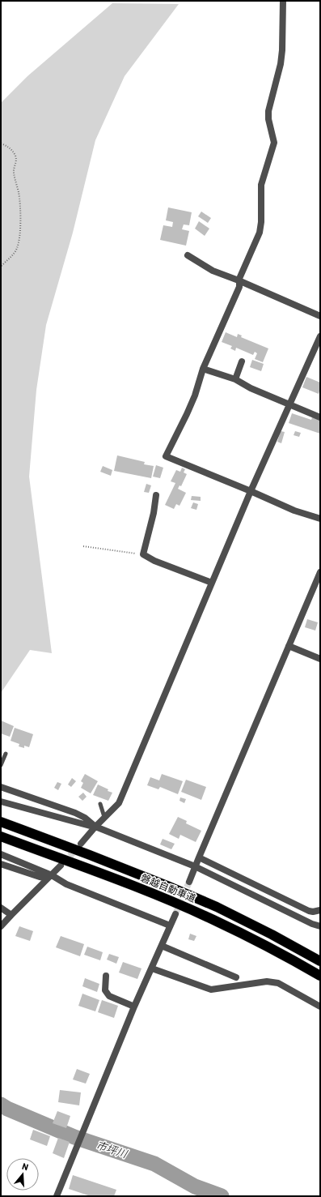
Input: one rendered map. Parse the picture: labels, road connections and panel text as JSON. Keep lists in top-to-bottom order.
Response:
{
  "streets": {
    "highway": ["磐越自動車道"]
  },
  "water": ["市坪川"],
  "north": "top"
}
